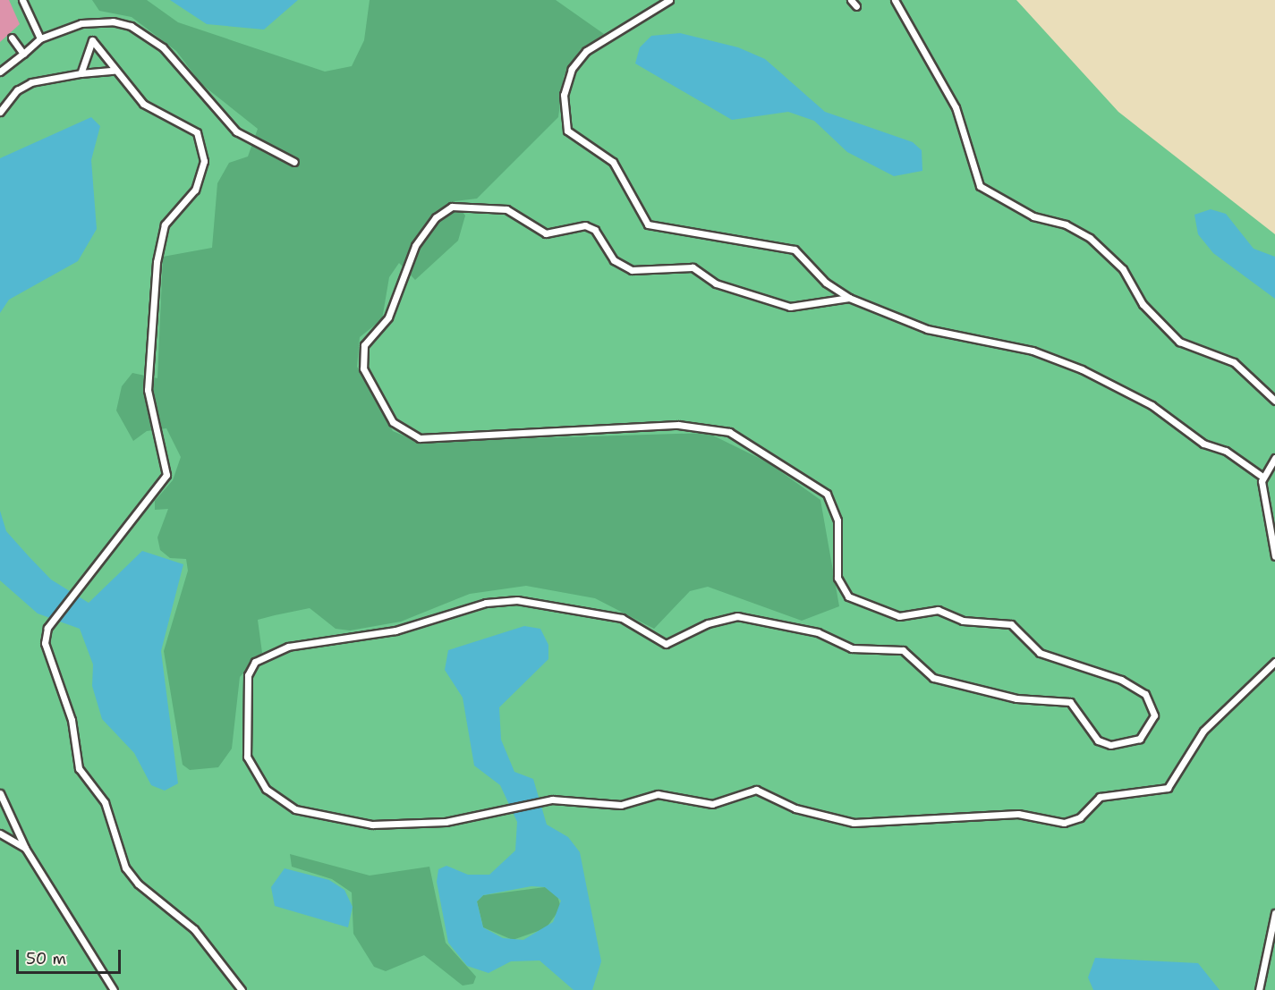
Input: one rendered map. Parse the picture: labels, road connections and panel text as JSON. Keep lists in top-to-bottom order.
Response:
{
  "scale_bar": "50 m"
}
